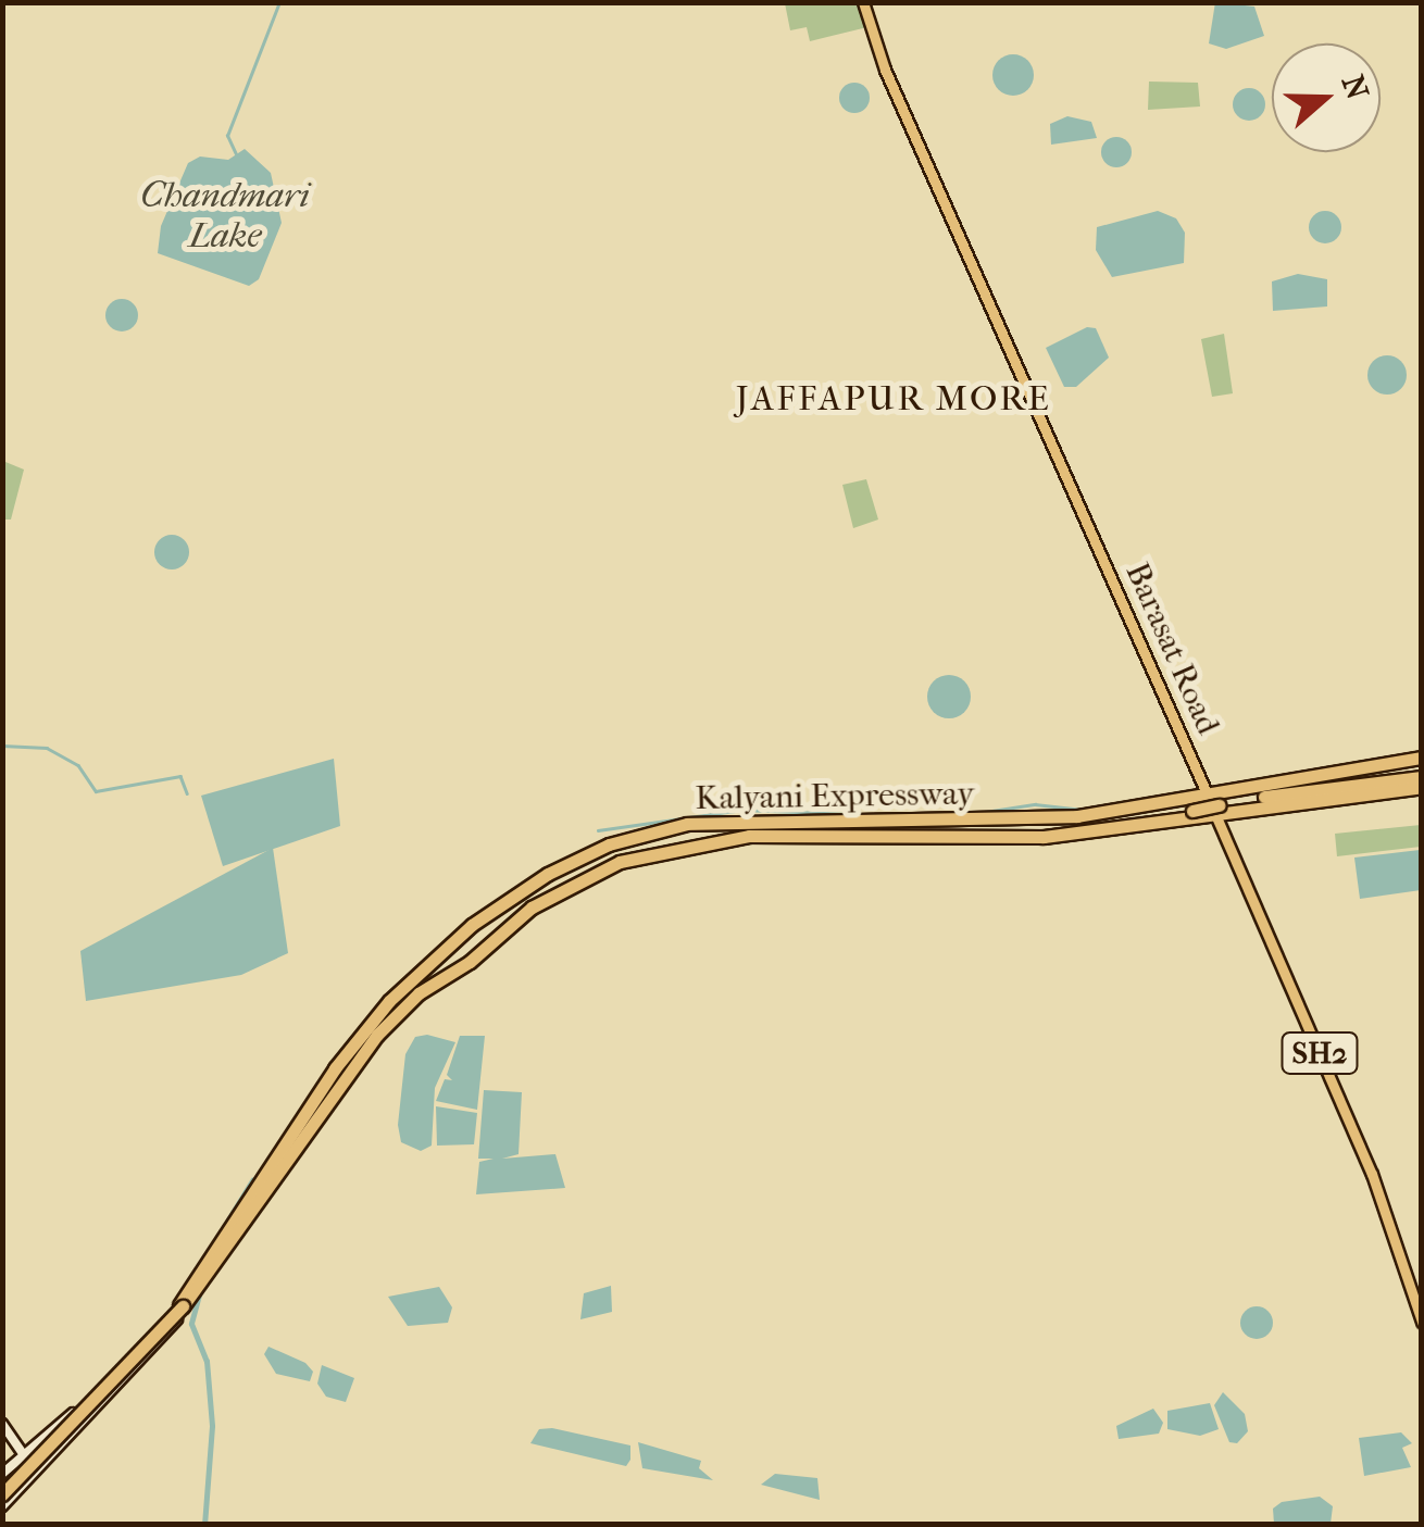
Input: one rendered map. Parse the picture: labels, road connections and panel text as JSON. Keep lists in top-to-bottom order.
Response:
{
  "streets": {
    "highway": ["Kalyani Expressway"],
    "main road": ["Barasat Road", "SH2"]
  },
  "crossings": [
    ["Barasat Road", "Kalyani Expressway"]
  ],
  "districts": ["JAFFAPUR MORE"],
  "water": ["Chandmari Lake"],
  "north": "right"
}
